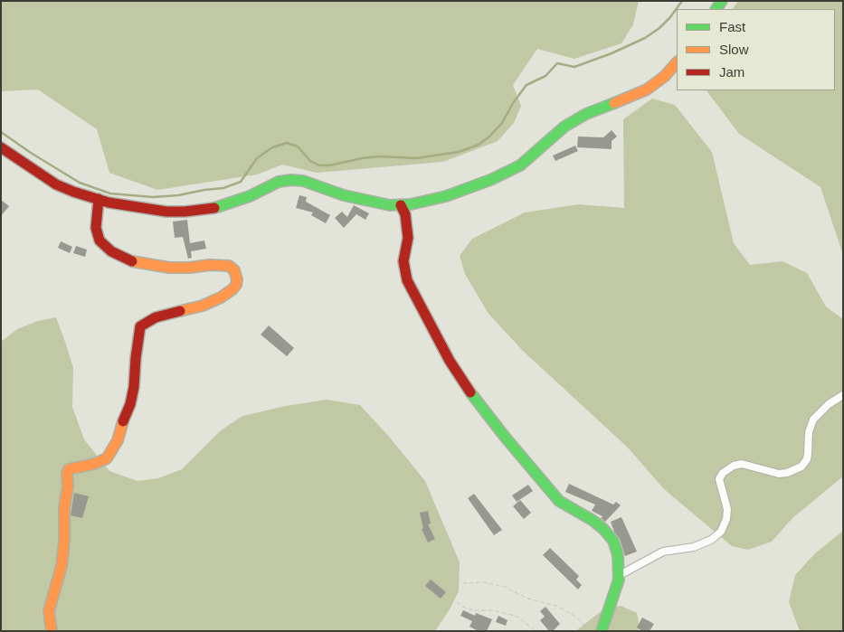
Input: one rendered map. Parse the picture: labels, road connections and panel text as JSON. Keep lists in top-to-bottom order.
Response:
{
  "legend": ["Fast", "Slow", "Jam"]
}
